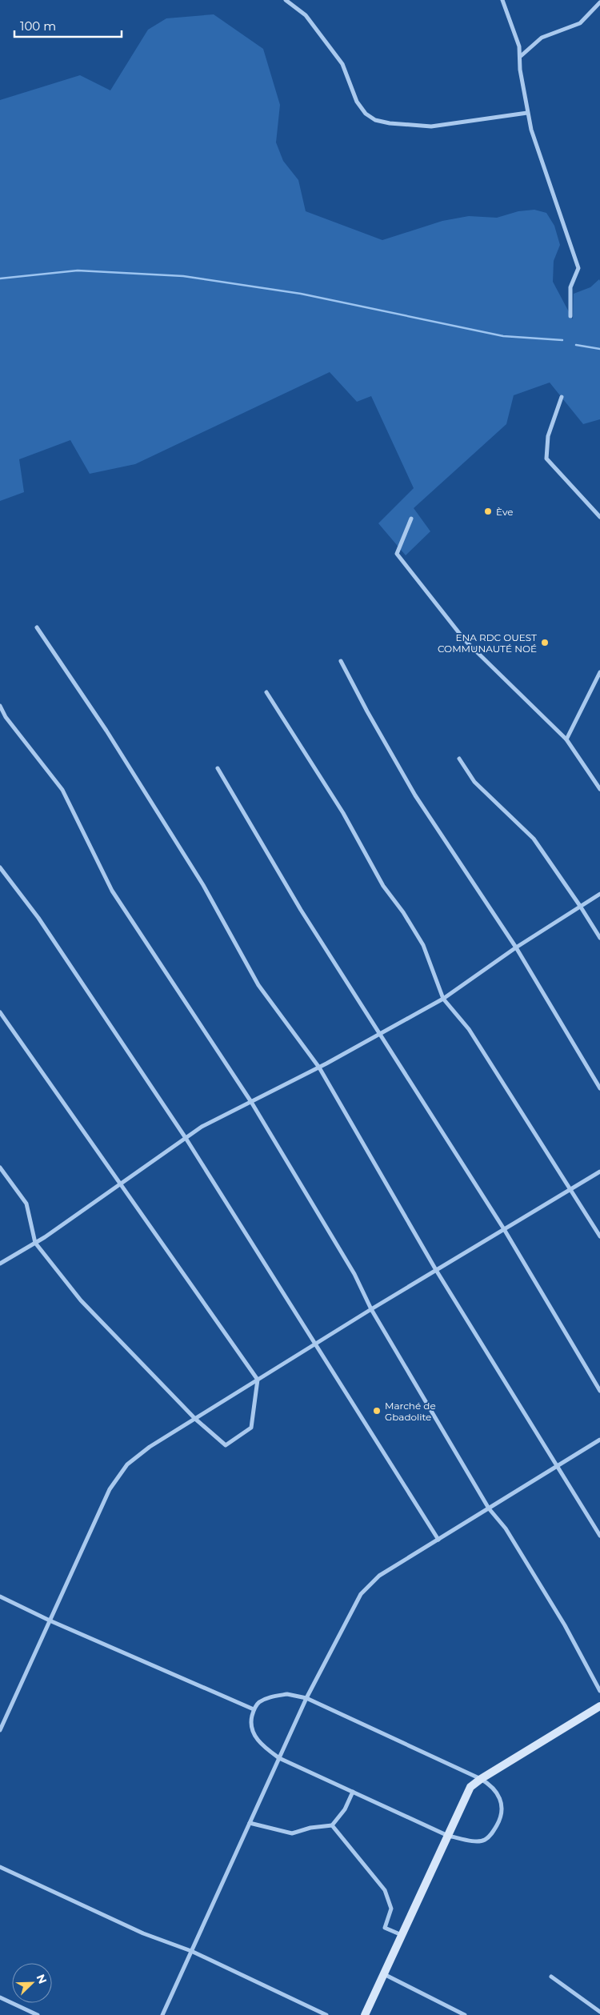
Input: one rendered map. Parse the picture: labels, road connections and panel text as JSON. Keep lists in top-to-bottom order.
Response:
{
  "places": ["Ève", "ENA RDC OUEST COMMUNAUTÉ NOÉ", "Marché de Gbadolite"],
  "scale_bar": "100 m",
  "north": "top right"
}
